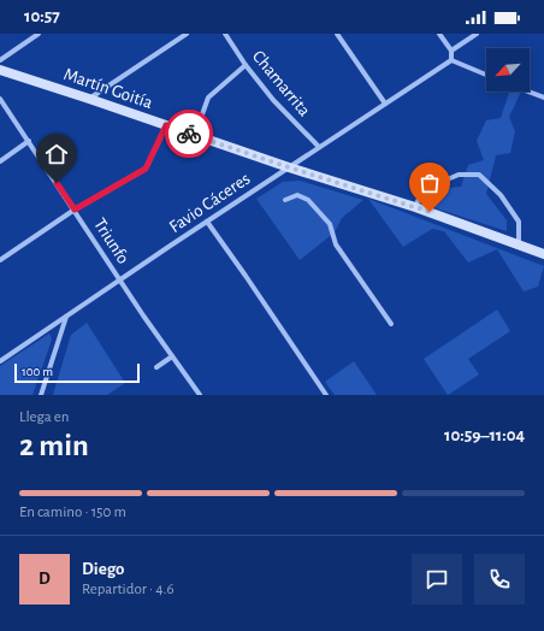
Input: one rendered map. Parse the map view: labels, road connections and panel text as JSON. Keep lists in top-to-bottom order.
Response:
{
  "streets": {
    "street": [
      "Chamarrita",
      "Martín Goitía",
      "Favio Cáceres",
      "Triunfo"
    ]
  },
  "crossings": [
    ["Chamarrita", "Favio Cáceres"],
    ["Martín Goitía", "Favio Cáceres"],
    ["Favio Cáceres", "Triunfo"]
  ],
  "scale_bar": "100 m",
  "north": "bottom left",
  "page": {
    "status": "10:57",
    "scale": "100 m",
    "heading": ["2 min", "Llega en", "10:59–11:04"],
    "panel": ["Diego", "Repartidor · 4.6"],
    "bar": "En camino · 150 m",
    "round": "D"
  }
}
